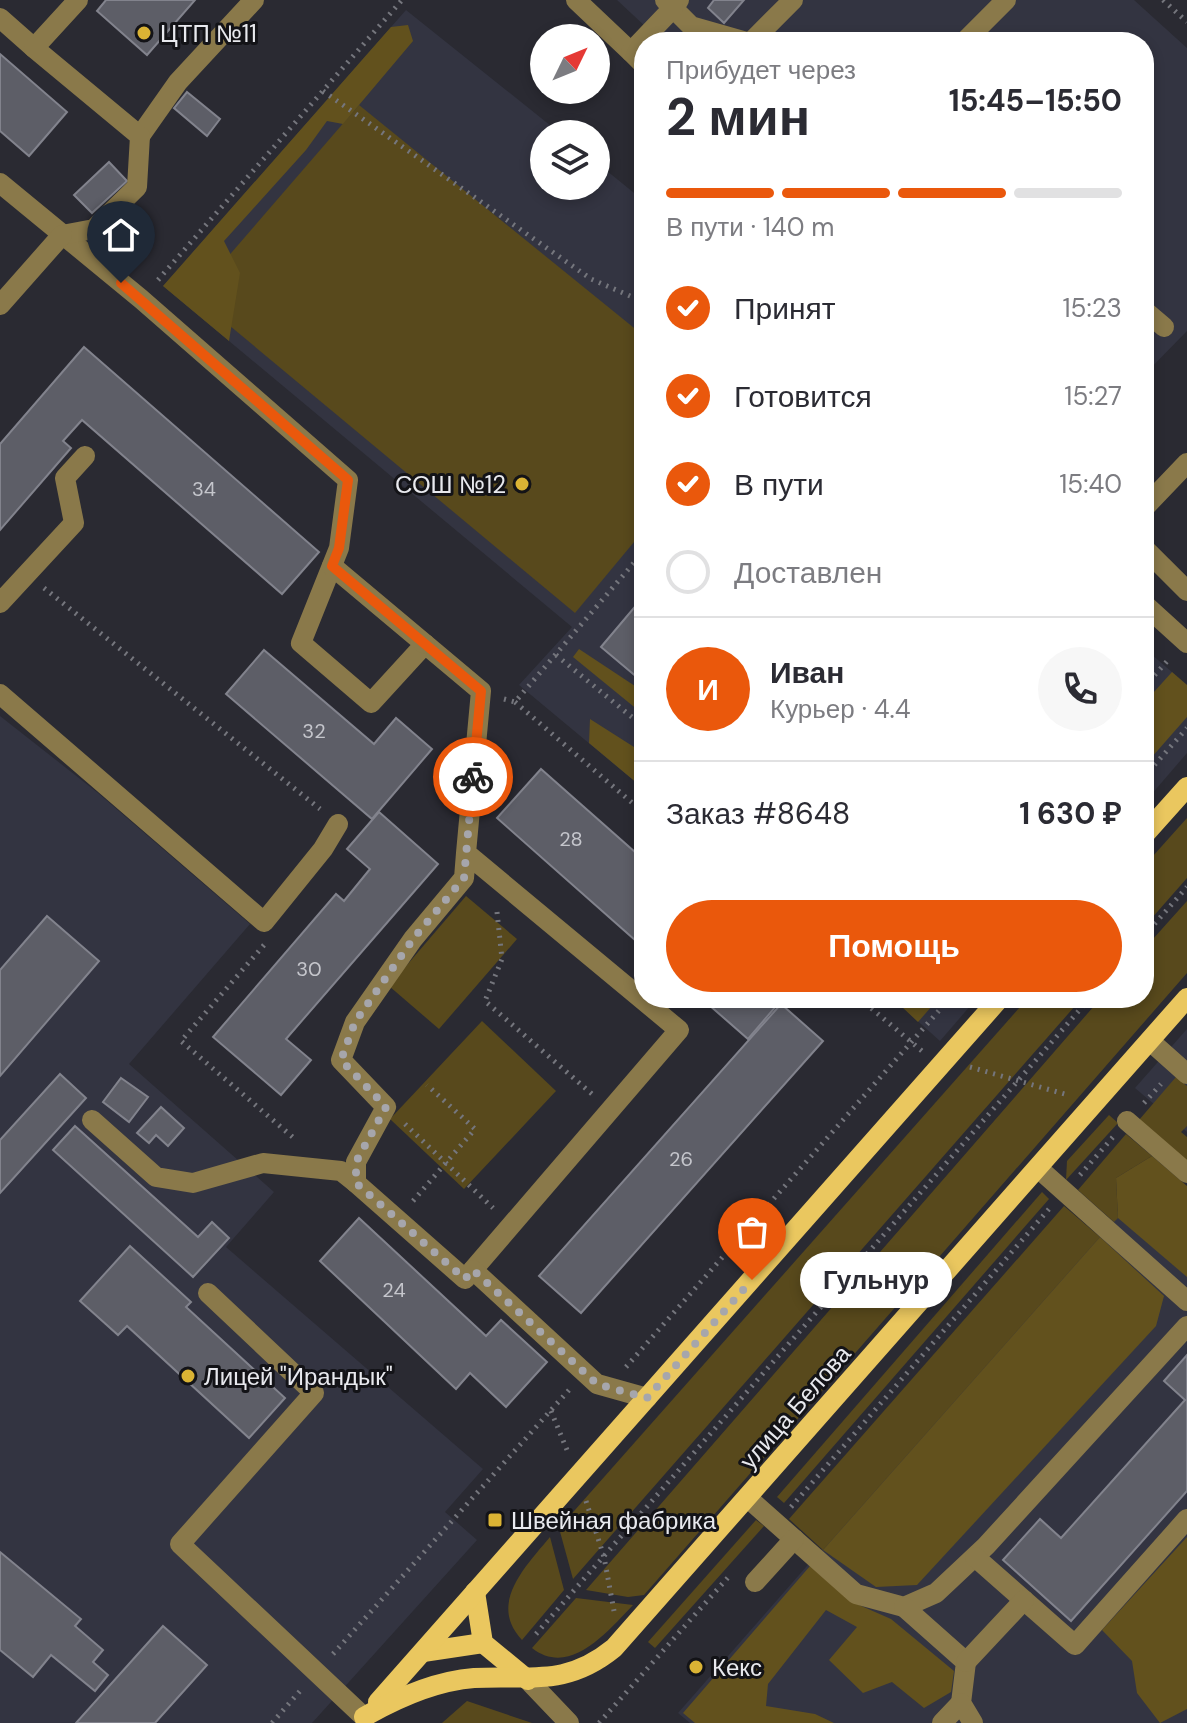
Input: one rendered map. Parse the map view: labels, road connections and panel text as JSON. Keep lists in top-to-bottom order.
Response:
{
  "streets": {
    "main road": ["улица Белова"]
  },
  "places": {
    "other": [
      "ЦТП №11",
      "СОШ №12",
      "Гульнур",
      "Лицей \"Ирандык\"",
      "Кекс"
    ],
    "transit": ["Швейная фабрика"]
  },
  "house_numbers": [
    "34",
    "32",
    "28",
    "30",
    "26",
    "24"
  ],
  "north": "top right",
  "page": {
    "heading": ["2 мин", "Прибудет через", "15:45–15:50"],
    "panel": [
      "Иван",
      "Курьер · 4.4",
      "Заказ #8648",
      "1 630 ₽"
    ],
    "bar": "В пути · 140 m",
    "list": [
      ["Принят", "15:23"],
      ["Готовится", "15:27"],
      ["В пути", "15:40"],
      "Доставлен"
    ],
    "round": "И",
    "buttons": "Помощь",
    "bubble": "Гульнур"
  }
}
